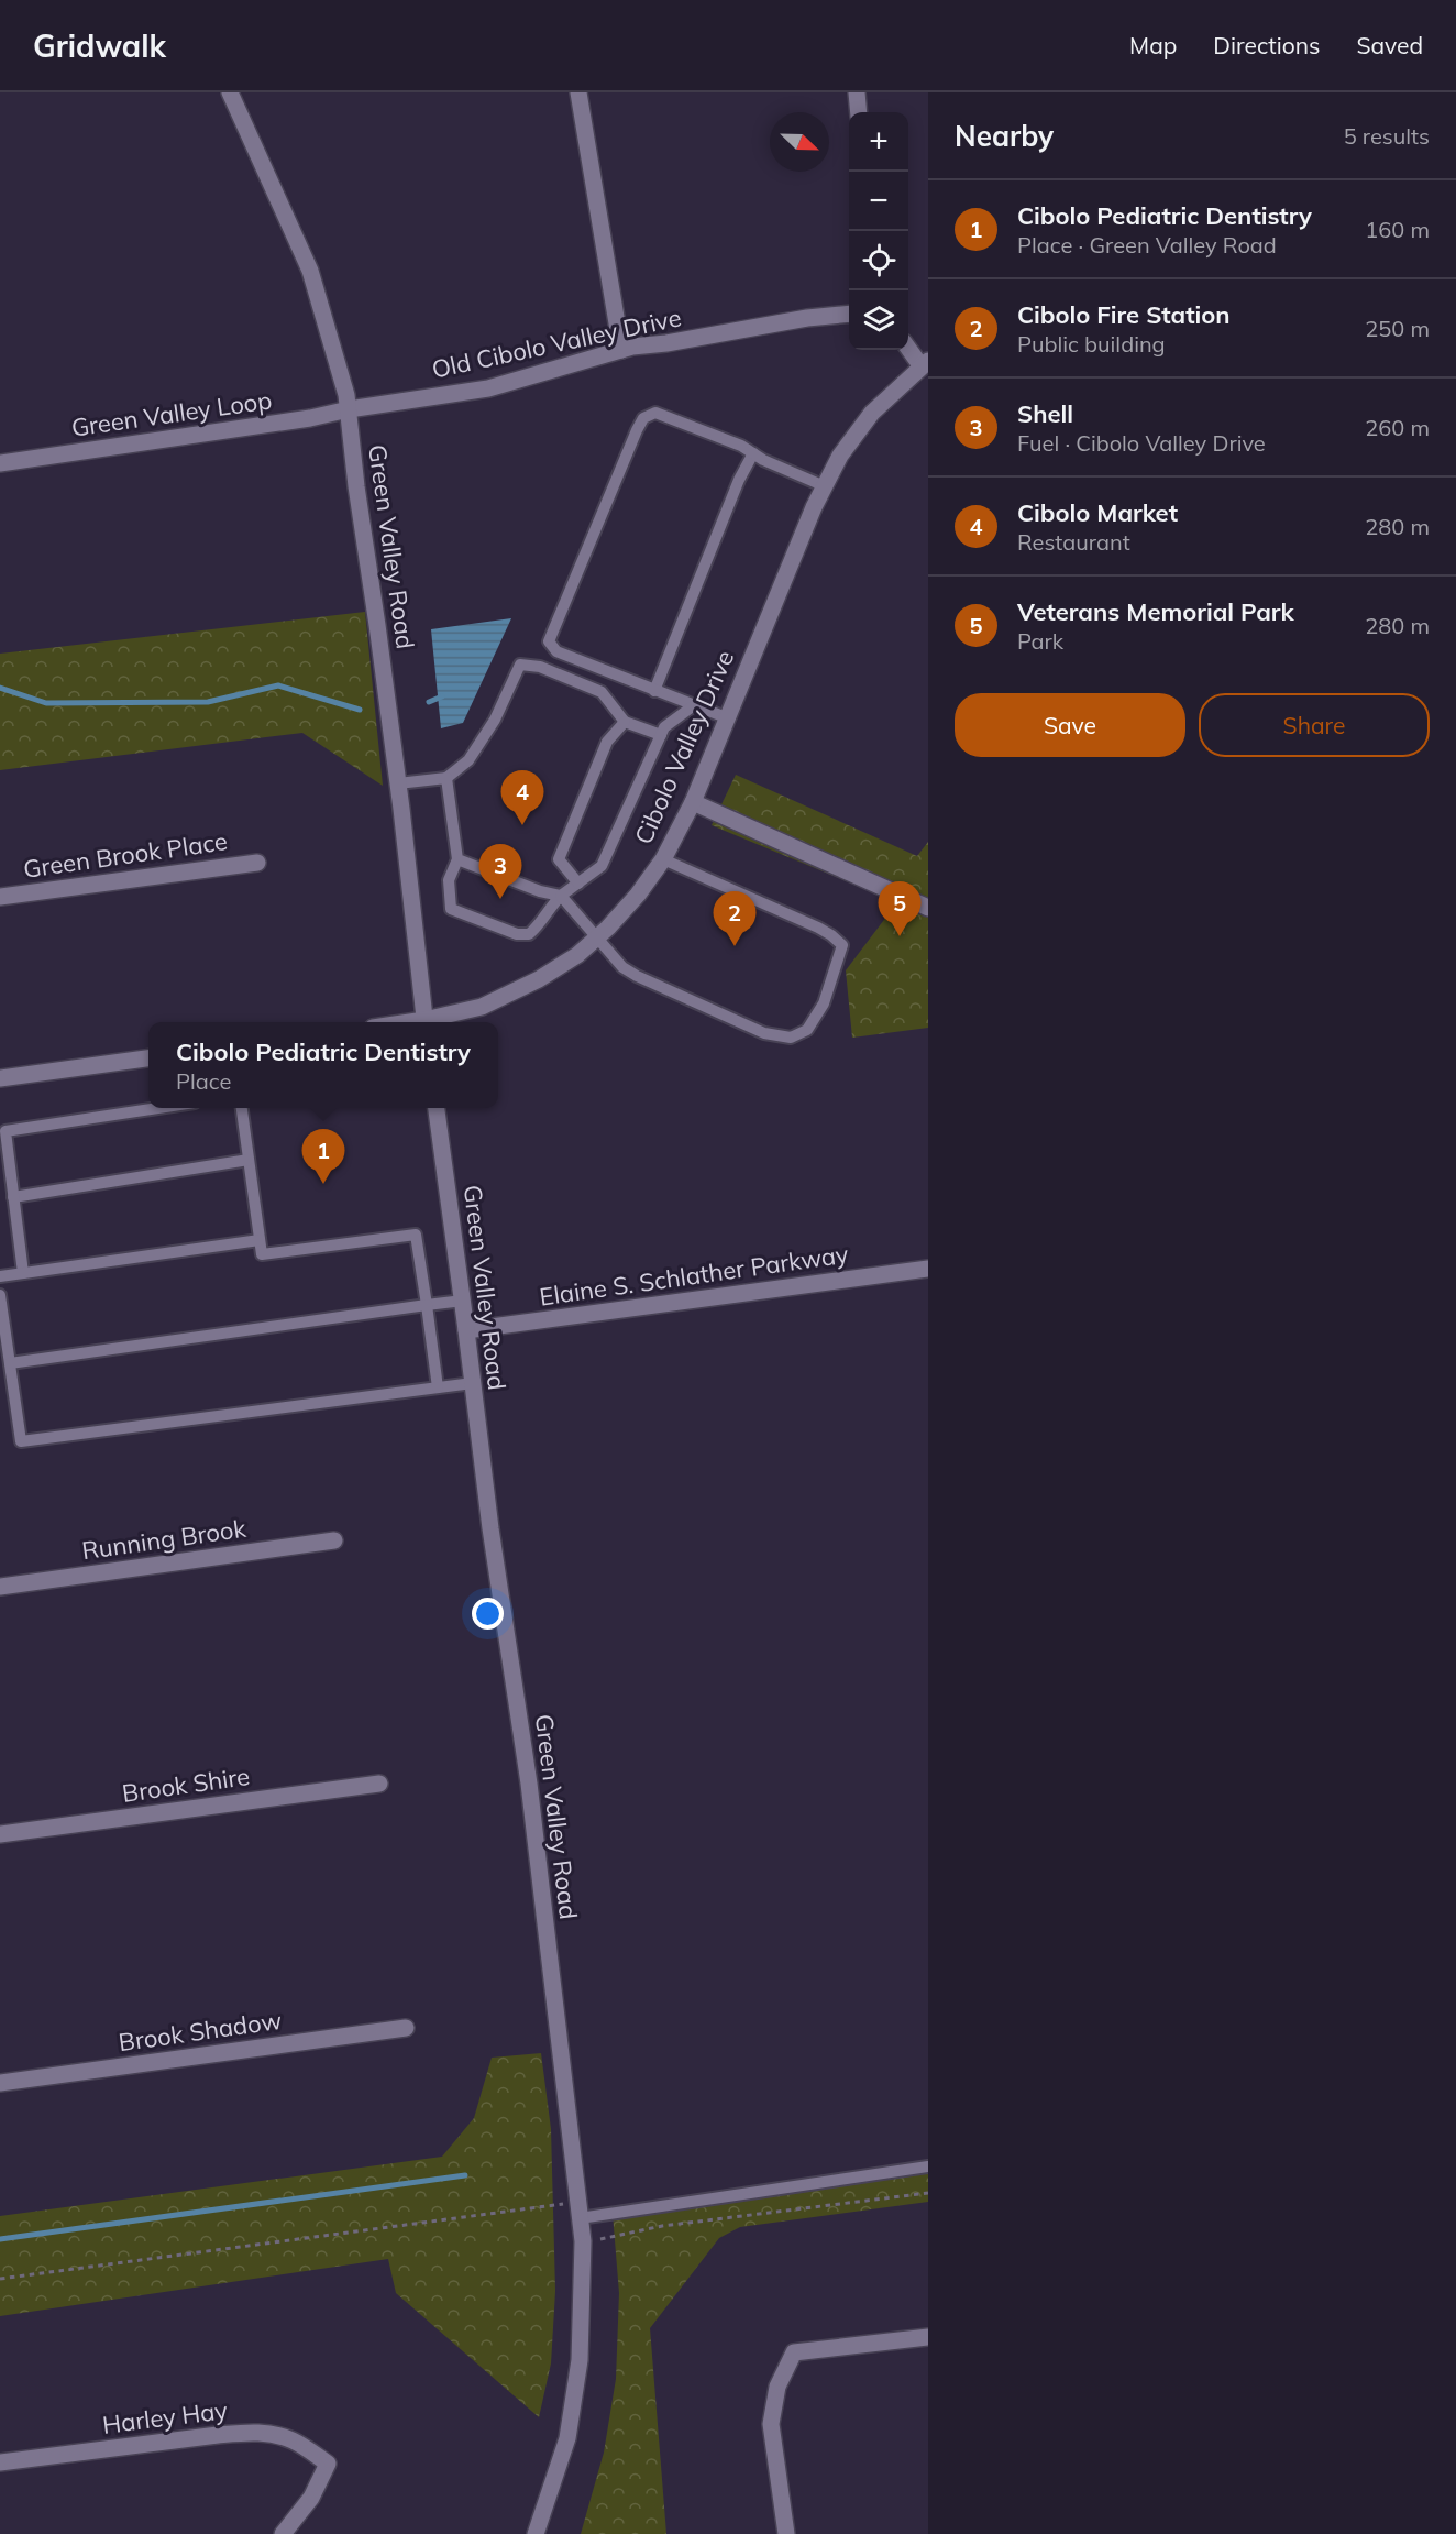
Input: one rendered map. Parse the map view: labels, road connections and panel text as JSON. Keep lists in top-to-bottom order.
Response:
{
  "streets": {
    "street": [
      "Old Cibolo Valley Drive",
      "Green Valley Loop",
      "Green Valley Road",
      "Cibolo Valley Drive",
      "Green Brook Place",
      "Elaine S. Schlather Parkway",
      "Running Brook",
      "Brook Shire",
      "Brook Shadow",
      "Harley Hay"
    ]
  },
  "crossings": [
    ["Old Cibolo Valley Drive", "Green Valley Loop"],
    ["Old Cibolo Valley Drive", "Green Valley Road"],
    ["Green Valley Loop", "Green Valley Road"],
    ["Green Valley Road", "Elaine S. Schlather Parkway"]
  ],
  "north": "bottom right",
  "page": {
    "header": "Gridwalk",
    "nav": ["Map", "Directions", "Saved"],
    "heading": ["Nearby", "5 results"],
    "map_buttons": ["+", "−"],
    "list": [
      {
        "mark": "1",
        "name": "Cibolo Pediatric Dentistry",
        "note": "Place · Green Valley Road",
        "value": "160 m"
      },
      {
        "mark": "2",
        "name": "Cibolo Fire Station",
        "note": "Public building",
        "value": "250 m"
      },
      {
        "mark": "3",
        "name": "Shell",
        "note": "Fuel · Cibolo Valley Drive",
        "value": "260 m"
      },
      {
        "mark": "4",
        "name": "Cibolo Market",
        "note": "Restaurant",
        "value": "280 m"
      },
      {
        "mark": "5",
        "name": "Veterans Memorial Park",
        "note": "Park",
        "value": "280 m"
      }
    ],
    "buttons": ["Save", "Share"],
    "pins": [
      "4",
      "3",
      "5",
      "2",
      "1"
    ],
    "popup": ["Cibolo Pediatric Dentistry", "Place"]
  }
}
